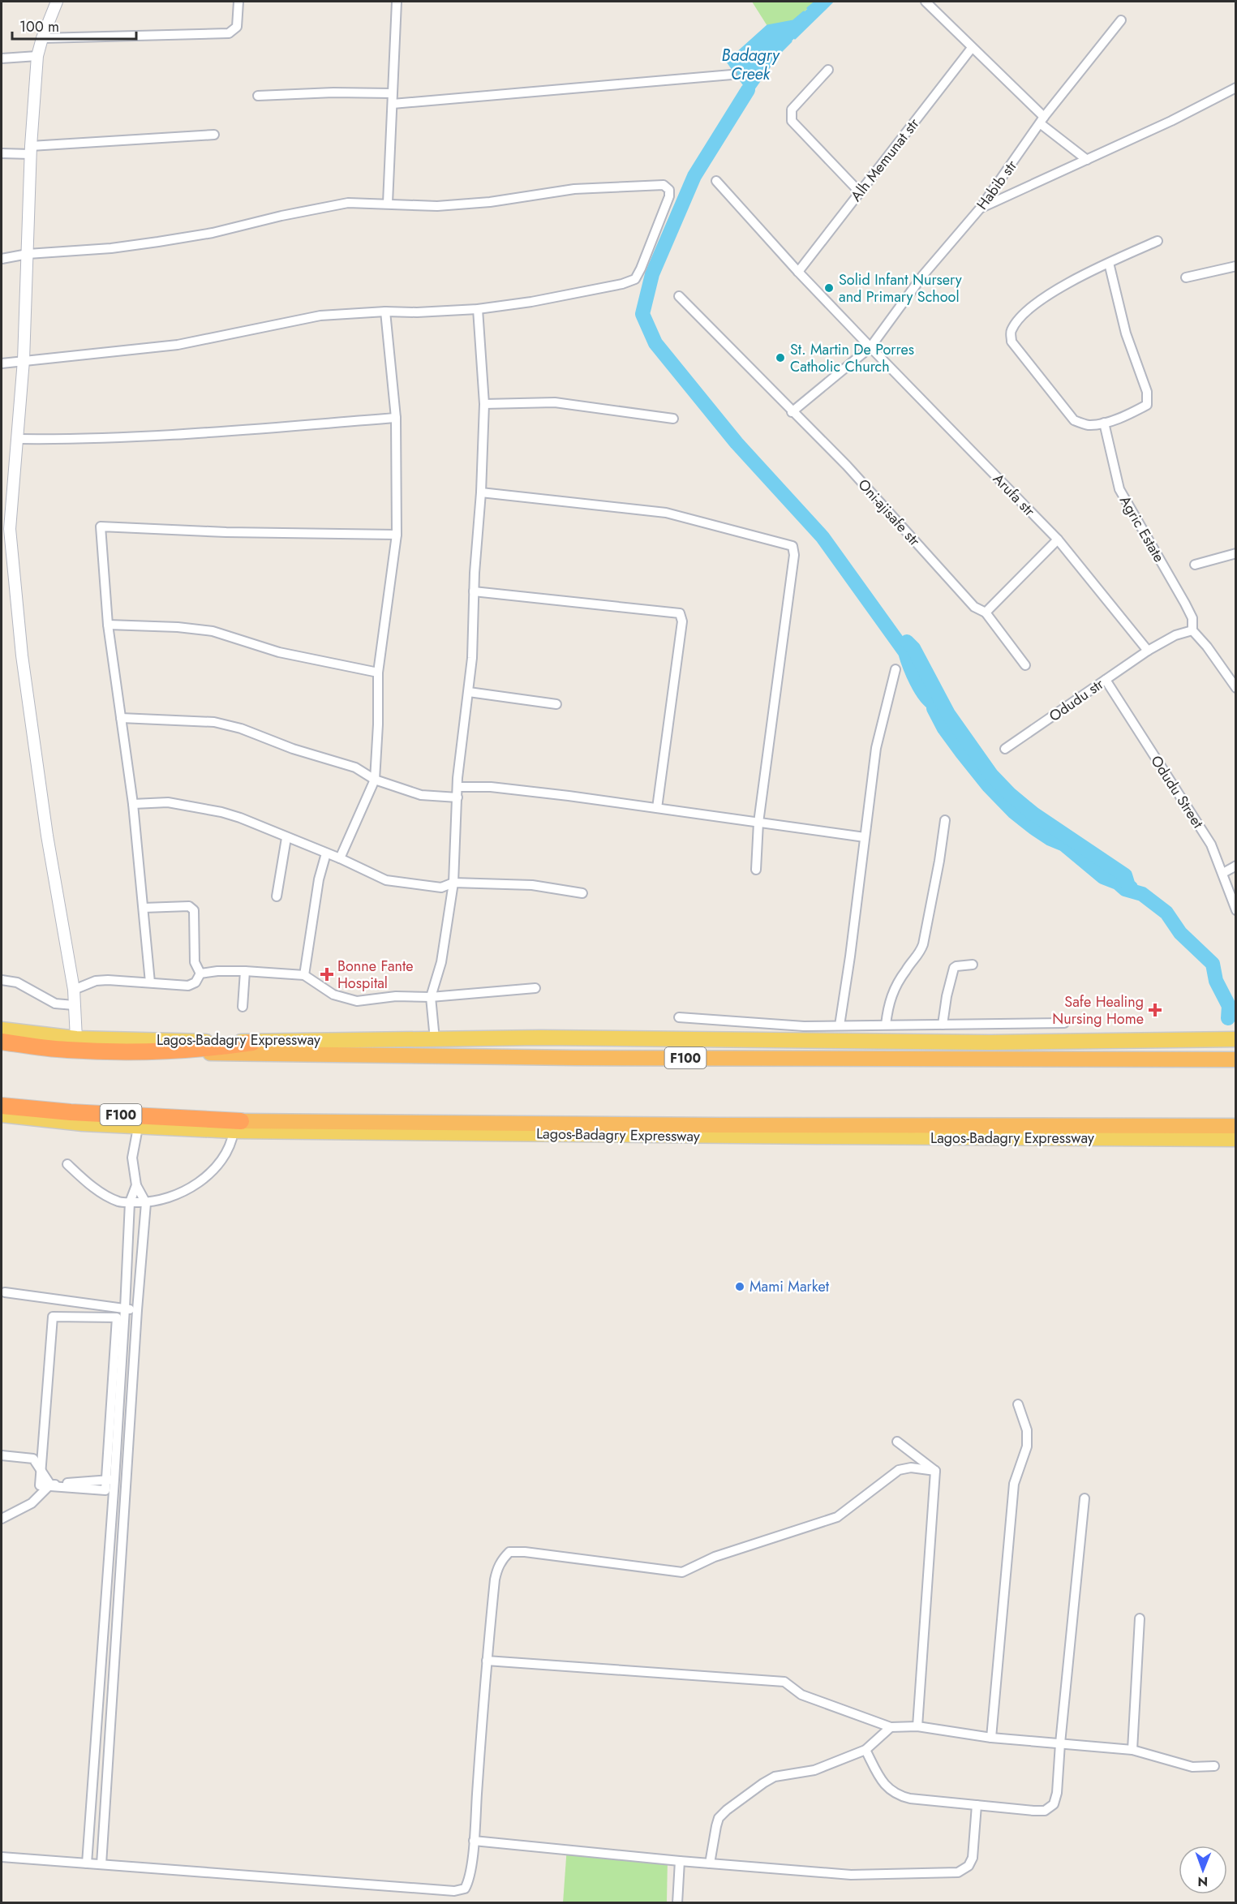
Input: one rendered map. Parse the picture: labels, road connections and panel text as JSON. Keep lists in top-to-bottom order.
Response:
{
  "streets": {
    "highway": ["Lagos-Badagry Expressway", "F100"],
    "street": [
      "Alh Memunat str",
      "Habib str",
      "Arufa str",
      "Oni-ajisafe str",
      "Agric Estate",
      "Odudu str",
      "Odudu Street"
    ]
  },
  "crossings": [
    ["Habib str", "Arufa str"],
    ["Arufa str", "Odudu str"],
    ["Agric Estate", "Odudu str"],
    ["Odudu str", "Odudu Street"]
  ],
  "water": ["Badagry Creek"],
  "places": {
    "other": ["Solid Infant Nursery and Primary School", "St. Martin De Porres Catholic Church", "Mami Market"],
    "health": ["Bonne Fante Hospital", "Safe Healing Nursing Home"]
  },
  "scale_bar": "100 m",
  "north": "bottom"
}
